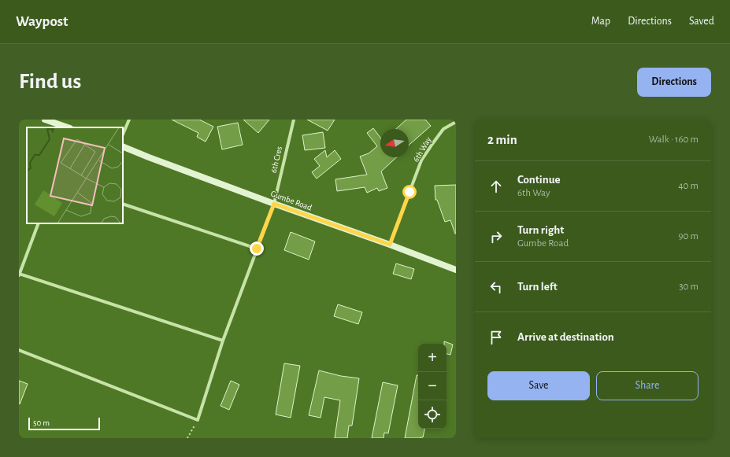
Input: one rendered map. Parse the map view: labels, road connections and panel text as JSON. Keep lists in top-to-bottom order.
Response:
{
  "streets": {
    "street": ["6th Way", "6th Cres", "Gumbe Road"]
  },
  "crossings": [
    ["6th Way", "Gumbe Road"],
    ["6th Cres", "Gumbe Road"]
  ],
  "scale_bar": "50 m",
  "north": "left",
  "page": {
    "header": "Waypost",
    "nav": ["Map", "Directions", "Saved"],
    "buttons": [
      "Directions",
      ["Save", "Share"]
    ],
    "title": "Find us",
    "heading": ["2 min", "Walk · 160 m"],
    "list": [
      ["Continue", "6th Way", "40 m"],
      ["Turn right", "Gumbe Road", "90 m"],
      ["Turn left", "30 m"],
      "Arrive at destination"
    ],
    "map_buttons": ["+", "−"],
    "scale": "50 m"
  }
}
